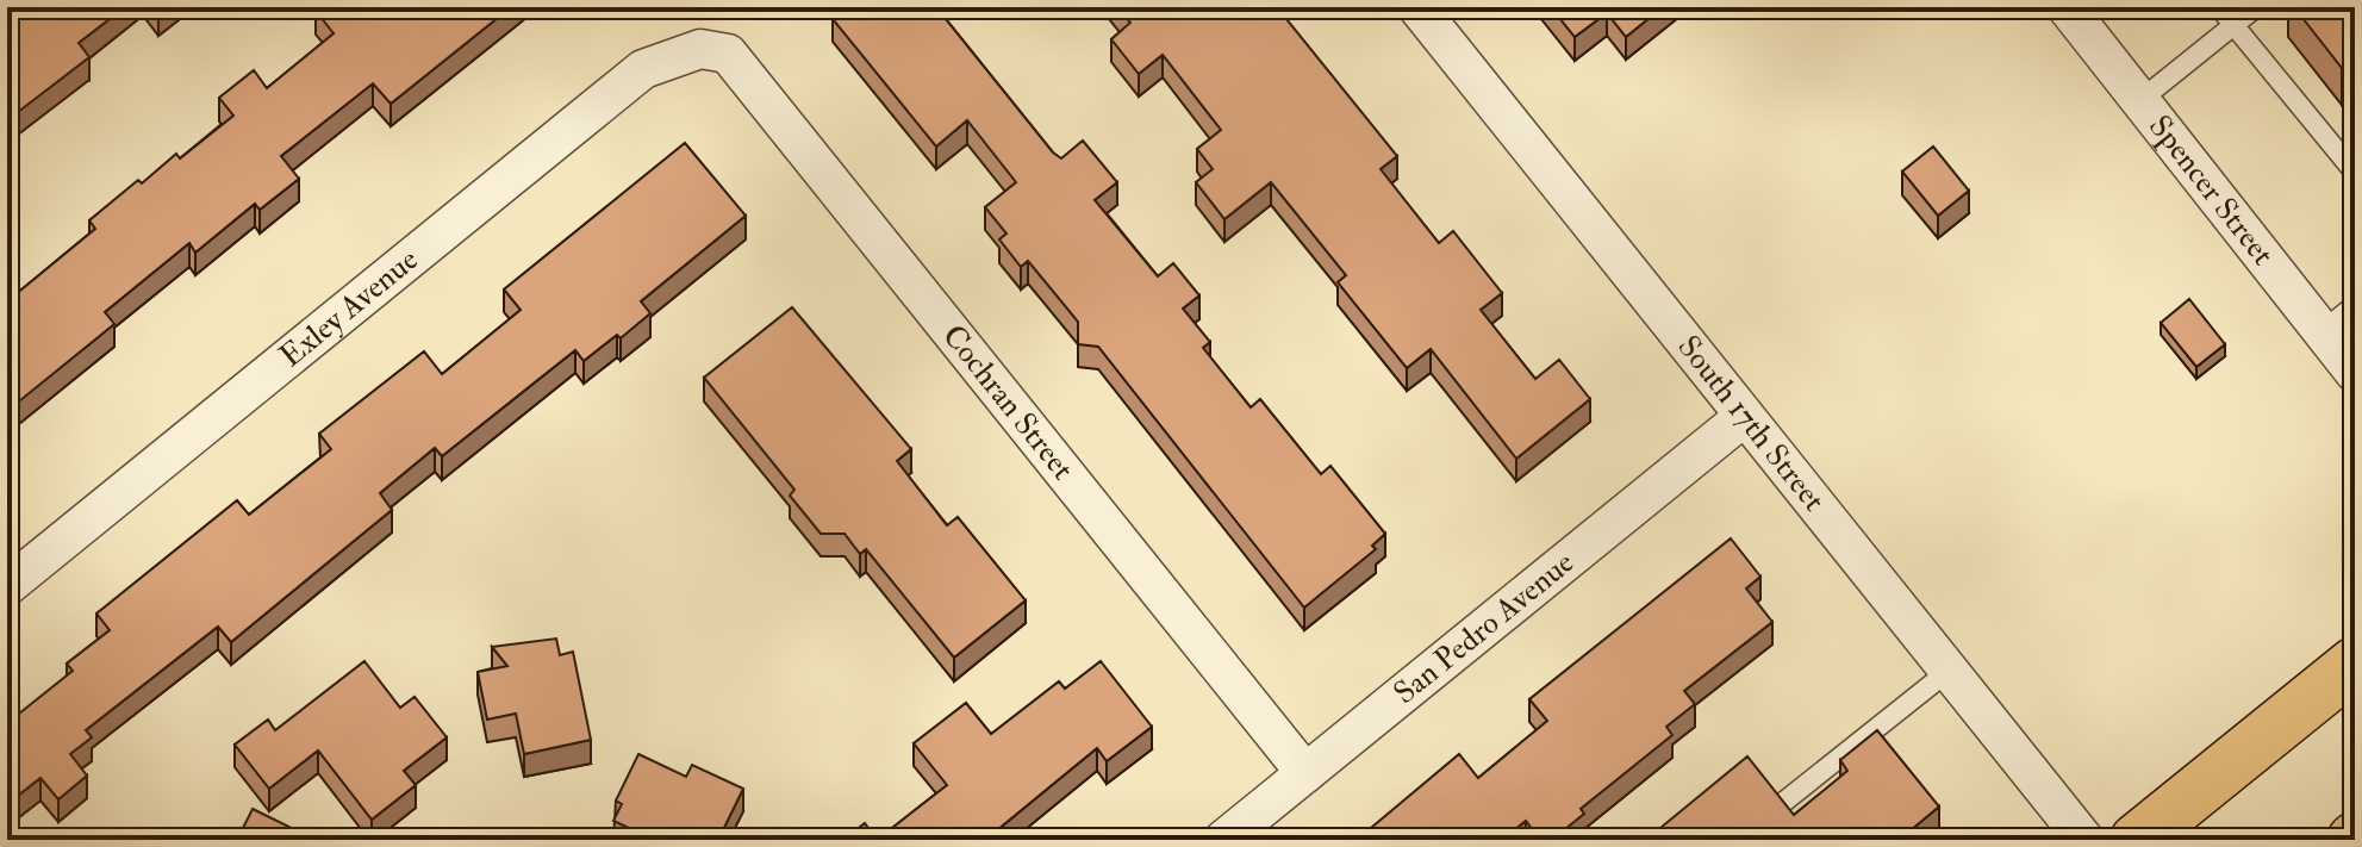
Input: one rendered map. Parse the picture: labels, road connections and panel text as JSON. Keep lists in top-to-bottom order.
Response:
{
  "streets": {
    "street": [
      "Spencer Street",
      "Exley Avenue",
      "Cochran Street",
      "South 17th Street",
      "San Pedro Avenue"
    ]
  },
  "crossings": [
    ["Exley Avenue", "Cochran Street"],
    ["Cochran Street", "San Pedro Avenue"],
    ["South 17th Street", "San Pedro Avenue"]
  ]
}
